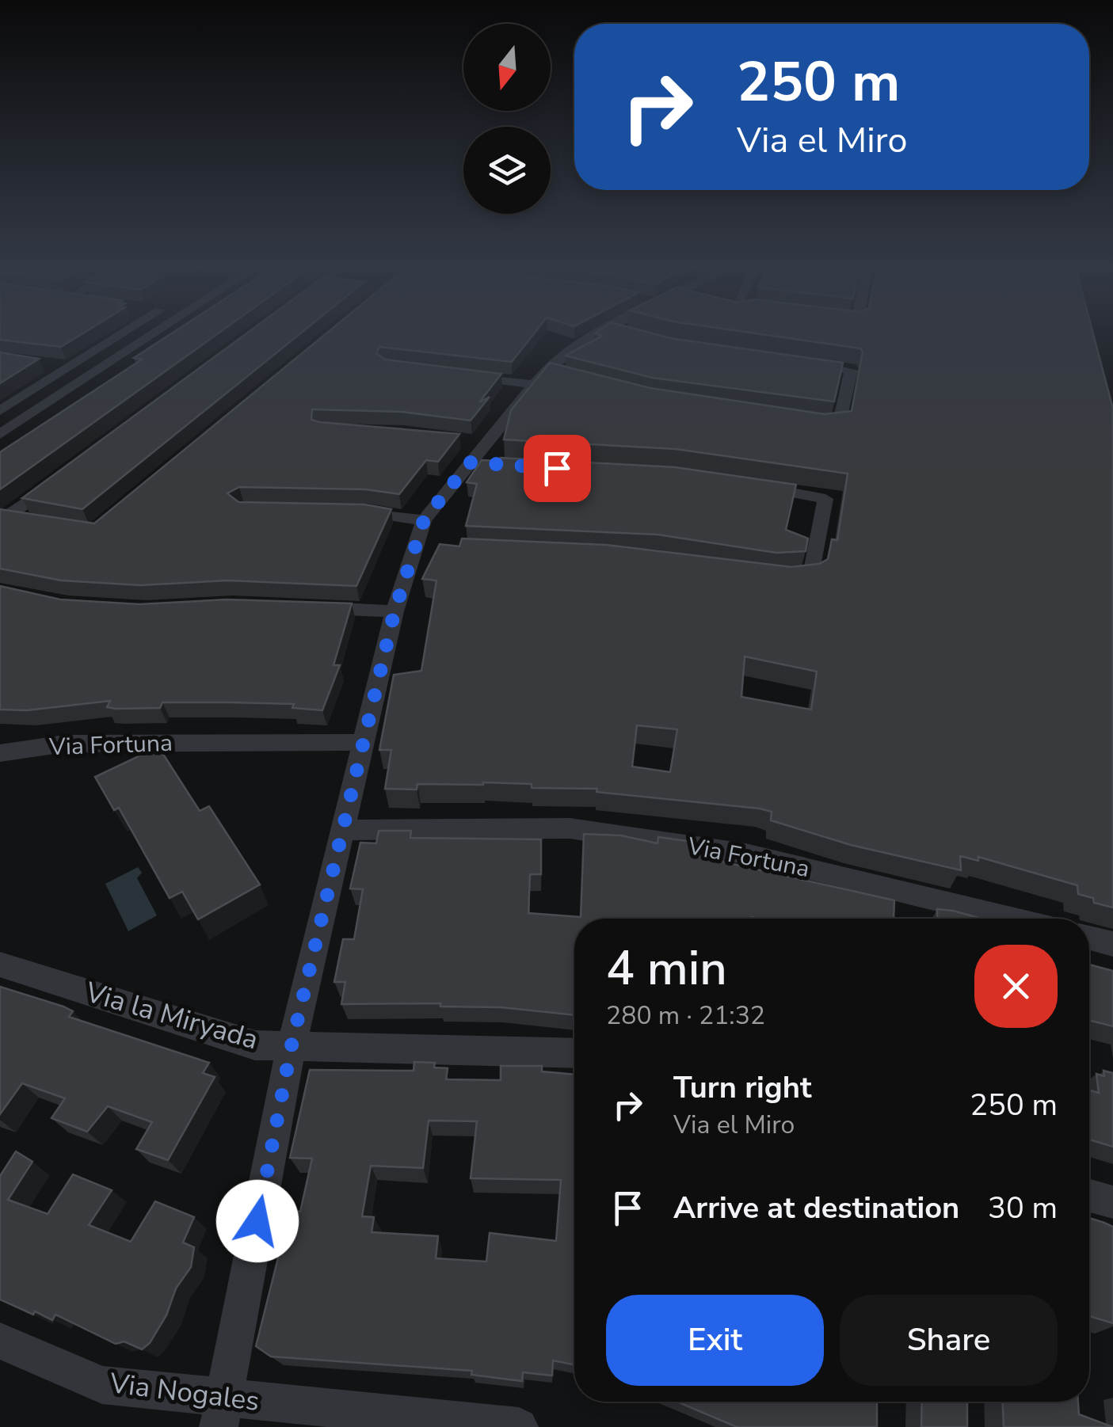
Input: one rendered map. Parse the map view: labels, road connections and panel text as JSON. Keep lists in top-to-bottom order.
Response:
{
  "streets": {
    "street": ["Via Fortuna", "Via la Miryada", "Via Nogales"]
  },
  "north": "bottom",
  "page": {
    "turn": ["250 m", "Via el Miro"],
    "heading": ["4 min", "280 m · 21:32"],
    "list": [
      {
        "name": "Turn right",
        "note": "Via el Miro",
        "value": "250 m"
      },
      {
        "name": "Arrive at destination",
        "value": "30 m"
      }
    ],
    "buttons": ["Exit", "Share"]
  }
}
